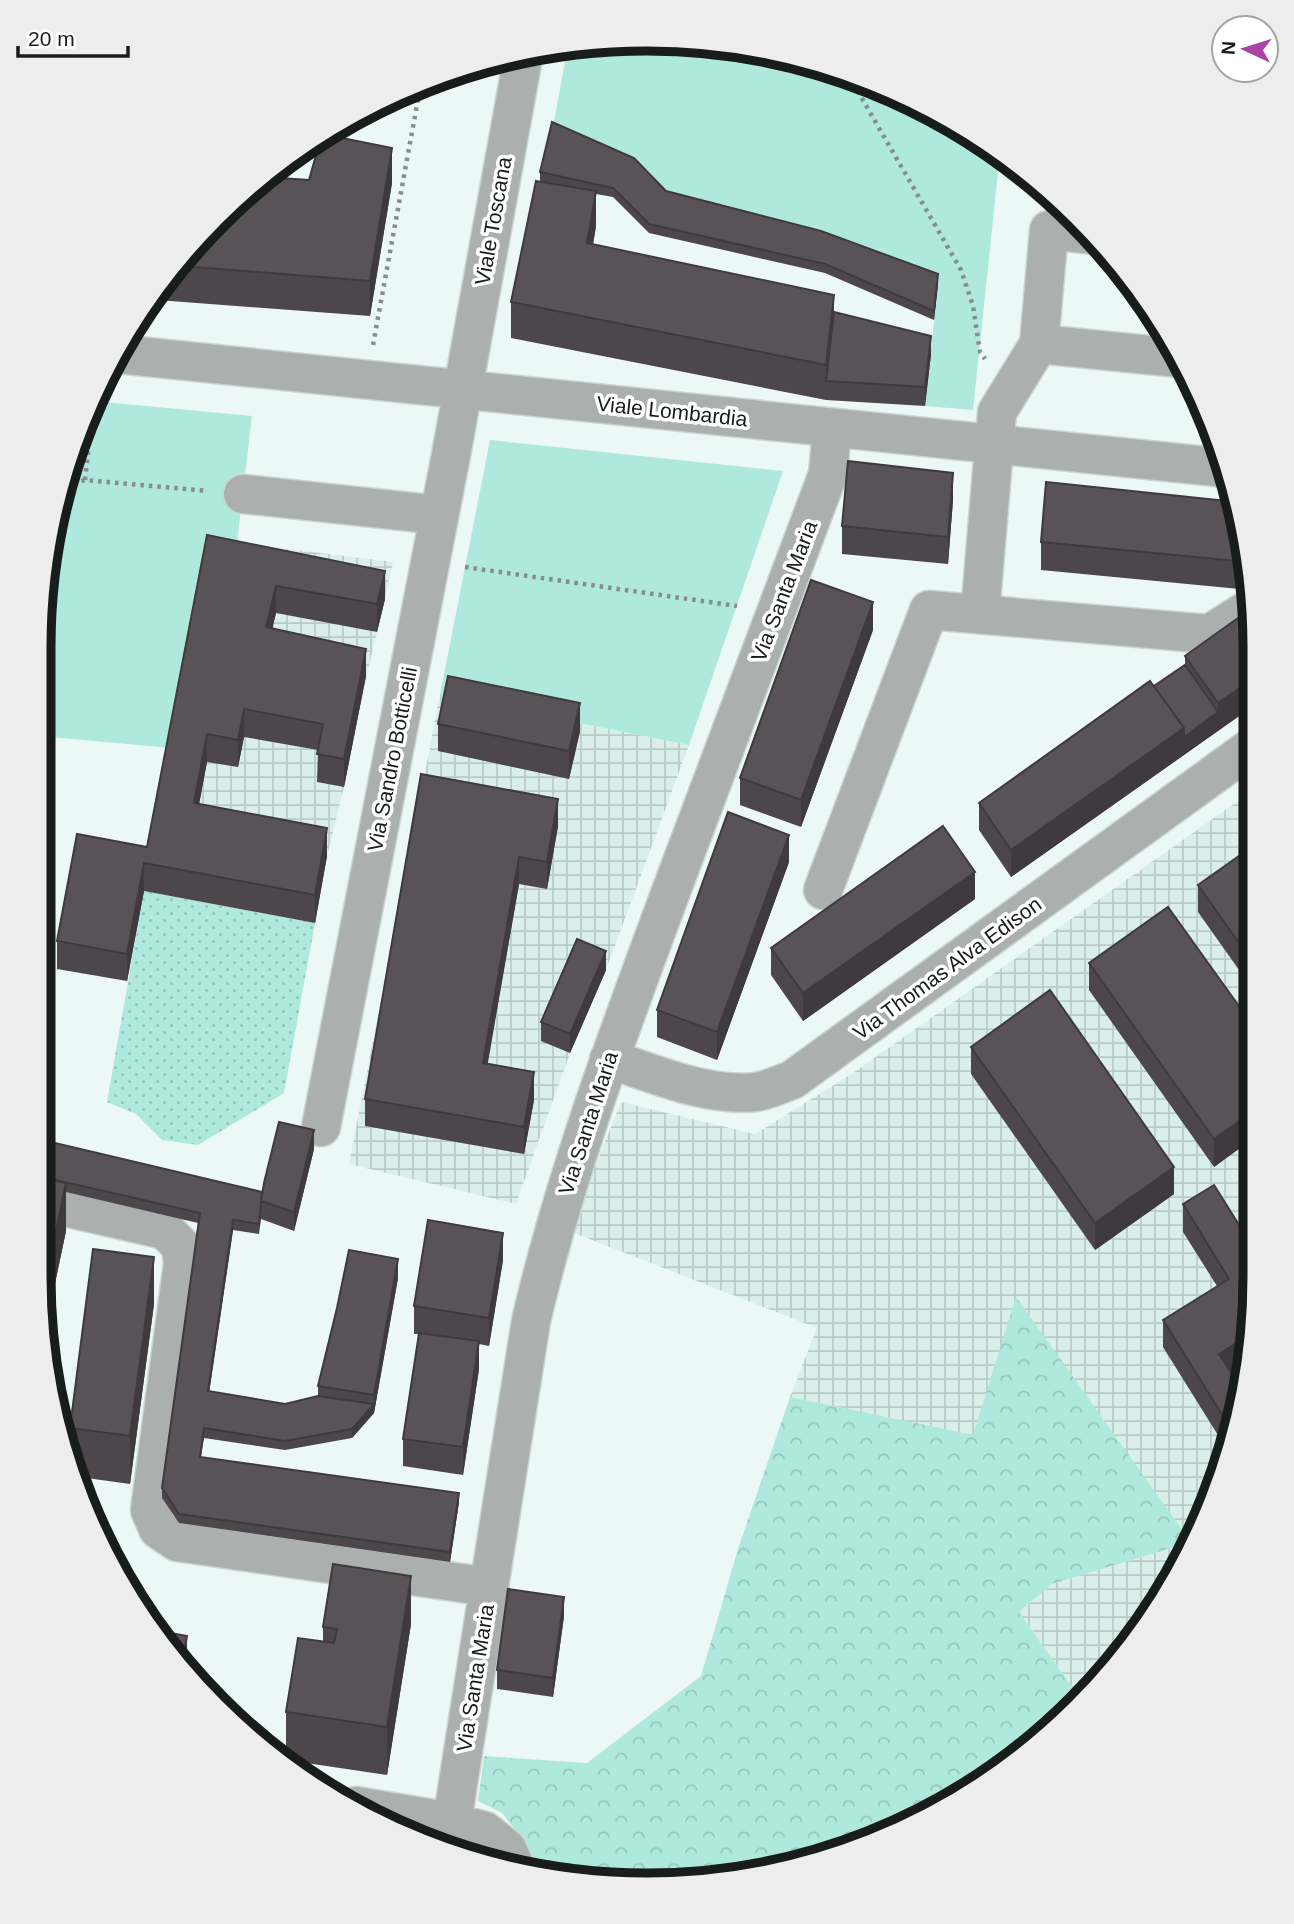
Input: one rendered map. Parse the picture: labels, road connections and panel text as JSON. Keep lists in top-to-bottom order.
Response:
{
  "streets": {
    "street": [
      "Viale Toscana",
      "Viale Lombardia",
      "Via Santa Maria",
      "Via Sandro Botticelli",
      "Via Thomas Alva Edison"
    ]
  },
  "crossings": [
    ["Viale Toscana", "Viale Lombardia"],
    ["Viale Toscana", "Via Sandro Botticelli"],
    ["Viale Lombardia", "Via Santa Maria"],
    ["Viale Lombardia", "Via Sandro Botticelli"],
    ["Via Santa Maria", "Via Thomas Alva Edison"]
  ],
  "scale_bar": "20 m",
  "north": "left"
}
